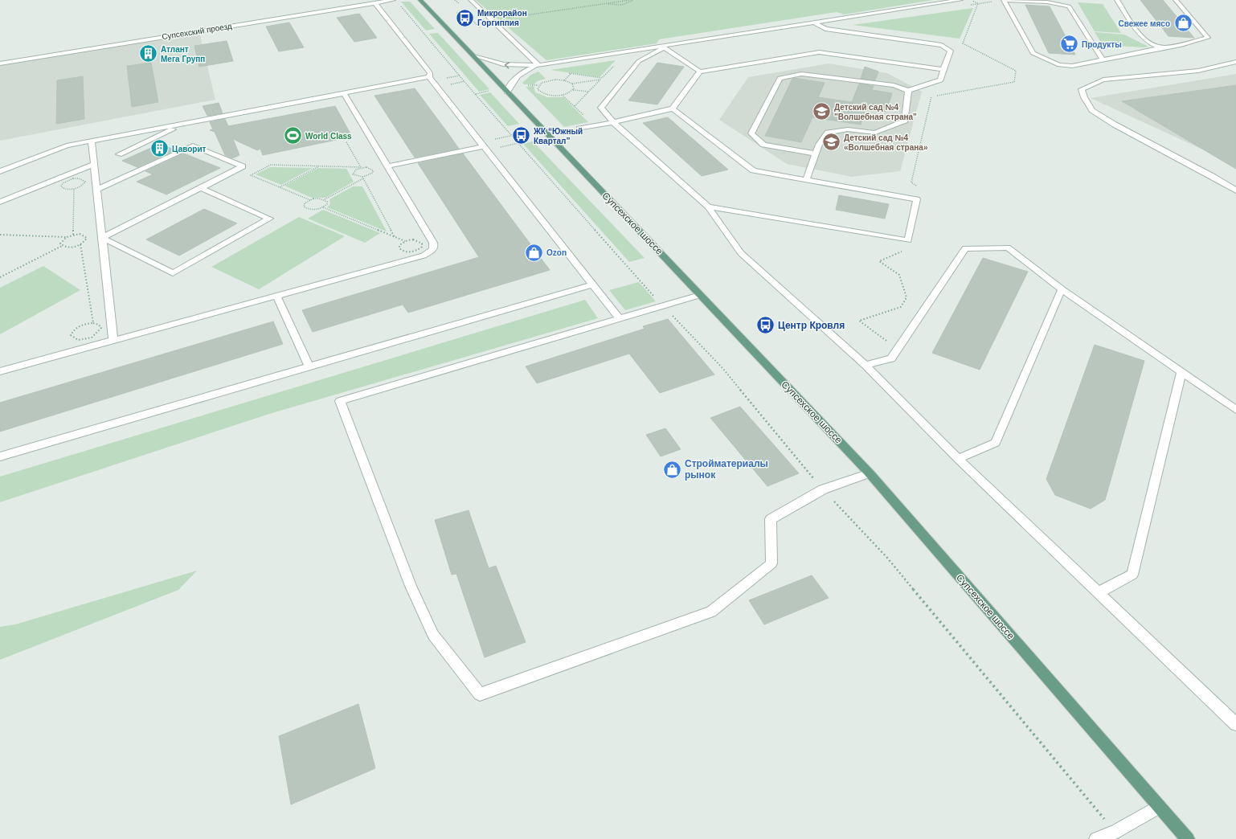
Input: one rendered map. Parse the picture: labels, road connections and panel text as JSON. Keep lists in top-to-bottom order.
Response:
{
  "streets": {
    "main road": ["Супсехское шоссе"],
    "street": ["Супсехский проезд"]
  },
  "places": {
    "bus stop": ["Микрорайон Горгиппия", "ЖК “Южный Квартал”", "Центр Кровля"],
    "shop": ["Свежее мясо", "Ozon", "Стройматериалы рынок"],
    "supermarket": ["Продукты"],
    "building": ["Атлант Мега Групп", "Цаворит"],
    "school or university": ["Детский сад №4 \"Волшебная страна\"", "Детский сад №4 «Волшебная страна»"],
    "sports": ["World Class"]
  }
}
